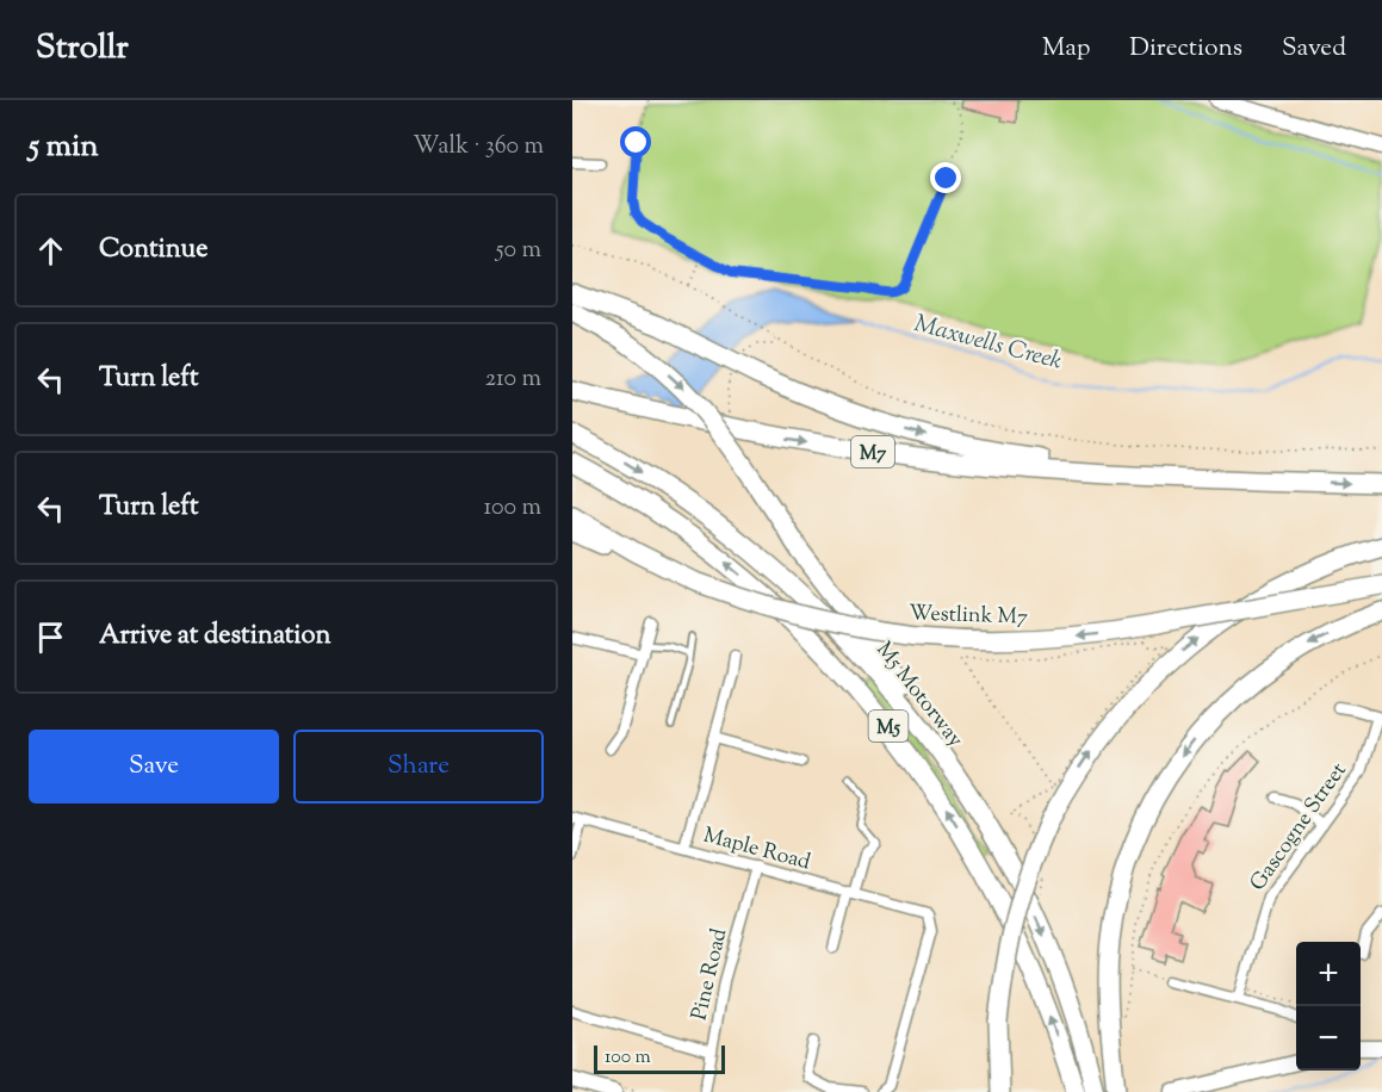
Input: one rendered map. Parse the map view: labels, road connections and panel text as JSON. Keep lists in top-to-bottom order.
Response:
{
  "streets": {
    "highway": [
      "M7",
      "Westlink M7",
      "M5 Motorway",
      "M5"
    ],
    "street": ["Gascogne Street", "Maple Road", "Pine Road"]
  },
  "crossings": [
    ["Maple Road", "Pine Road"]
  ],
  "water": ["Maxwells Creek"],
  "scale_bar": "100 m",
  "page": {
    "header": "Strollr",
    "nav": ["Map", "Directions", "Saved"],
    "heading": ["5 min", "Walk · 360 m"],
    "list": [
      ["Continue", "50 m"],
      ["Turn left", "210 m"],
      ["Turn left", "100 m"],
      "Arrive at destination"
    ],
    "buttons": ["Save", "Share"],
    "map_buttons": ["+", "−"],
    "scale": "100 m"
  }
}
